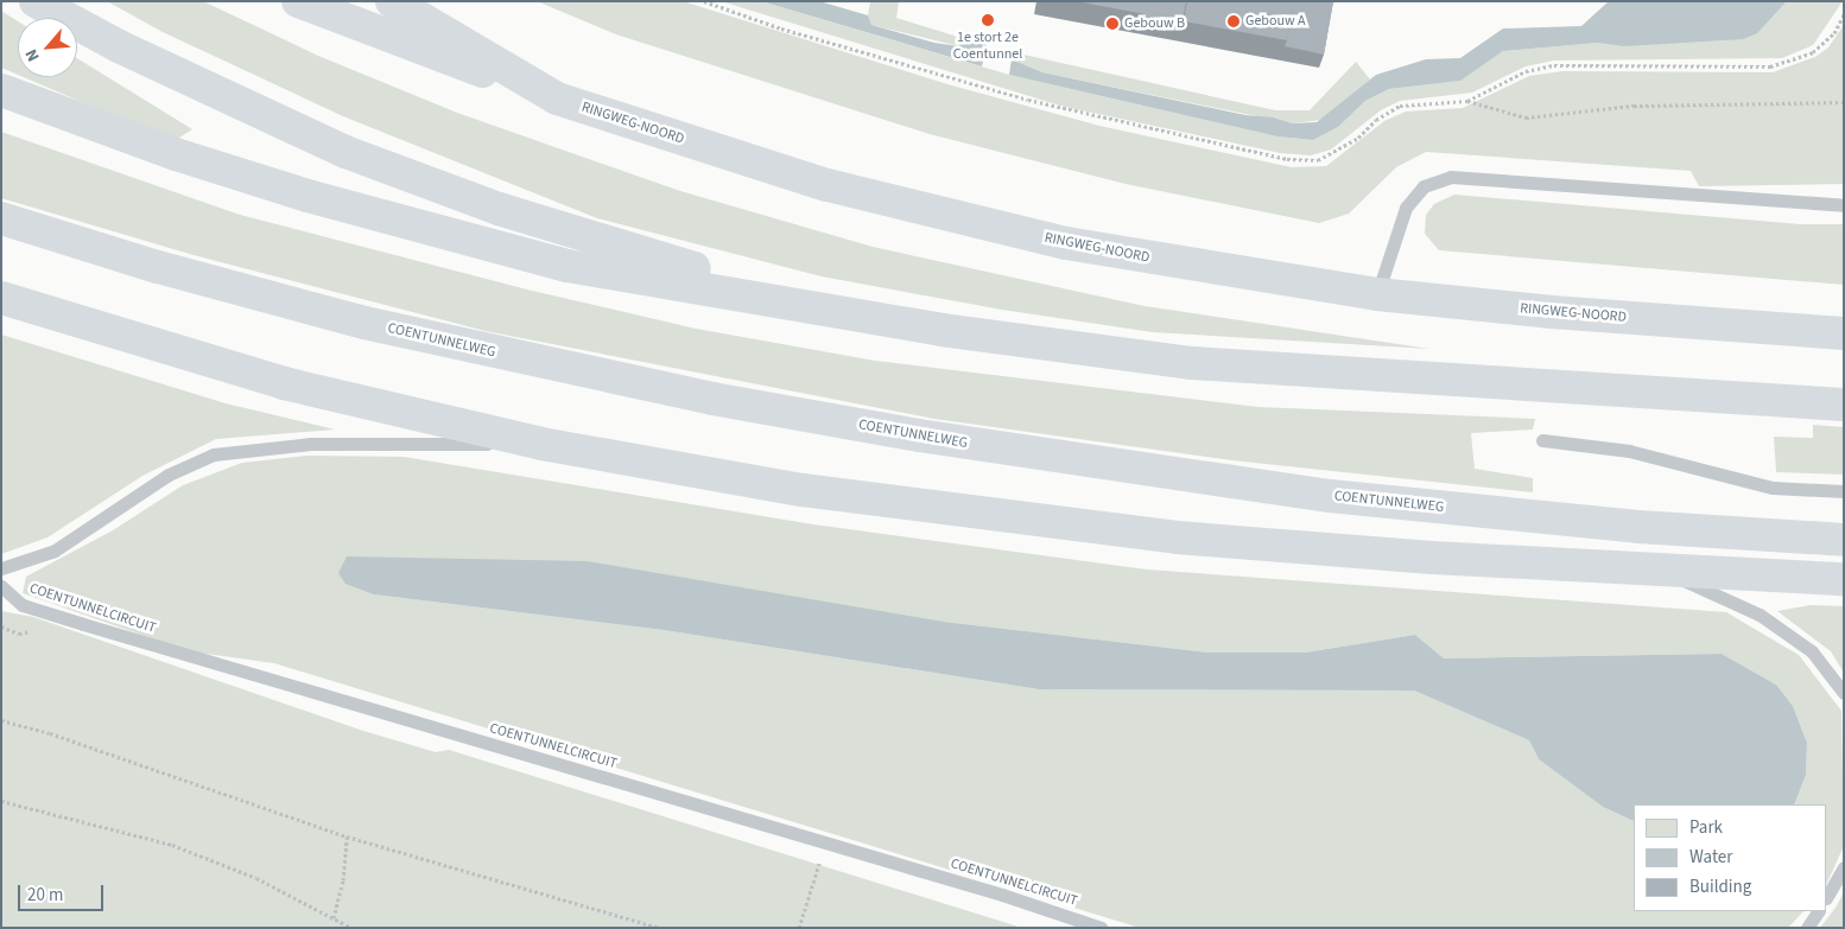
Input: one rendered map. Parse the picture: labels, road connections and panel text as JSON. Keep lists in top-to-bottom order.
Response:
{
  "streets": {
    "highway": ["RINGWEG-NOORD", "COENTUNNELWEG"],
    "lane": ["COENTUNNELCIRCUIT"]
  },
  "places": ["1e stort 2e Coentunnel", "Gebouw A", "Gebouw B"],
  "legend": ["Park", "Water", "Building"],
  "scale_bar": "20 m",
  "north": "bottom left"
}
